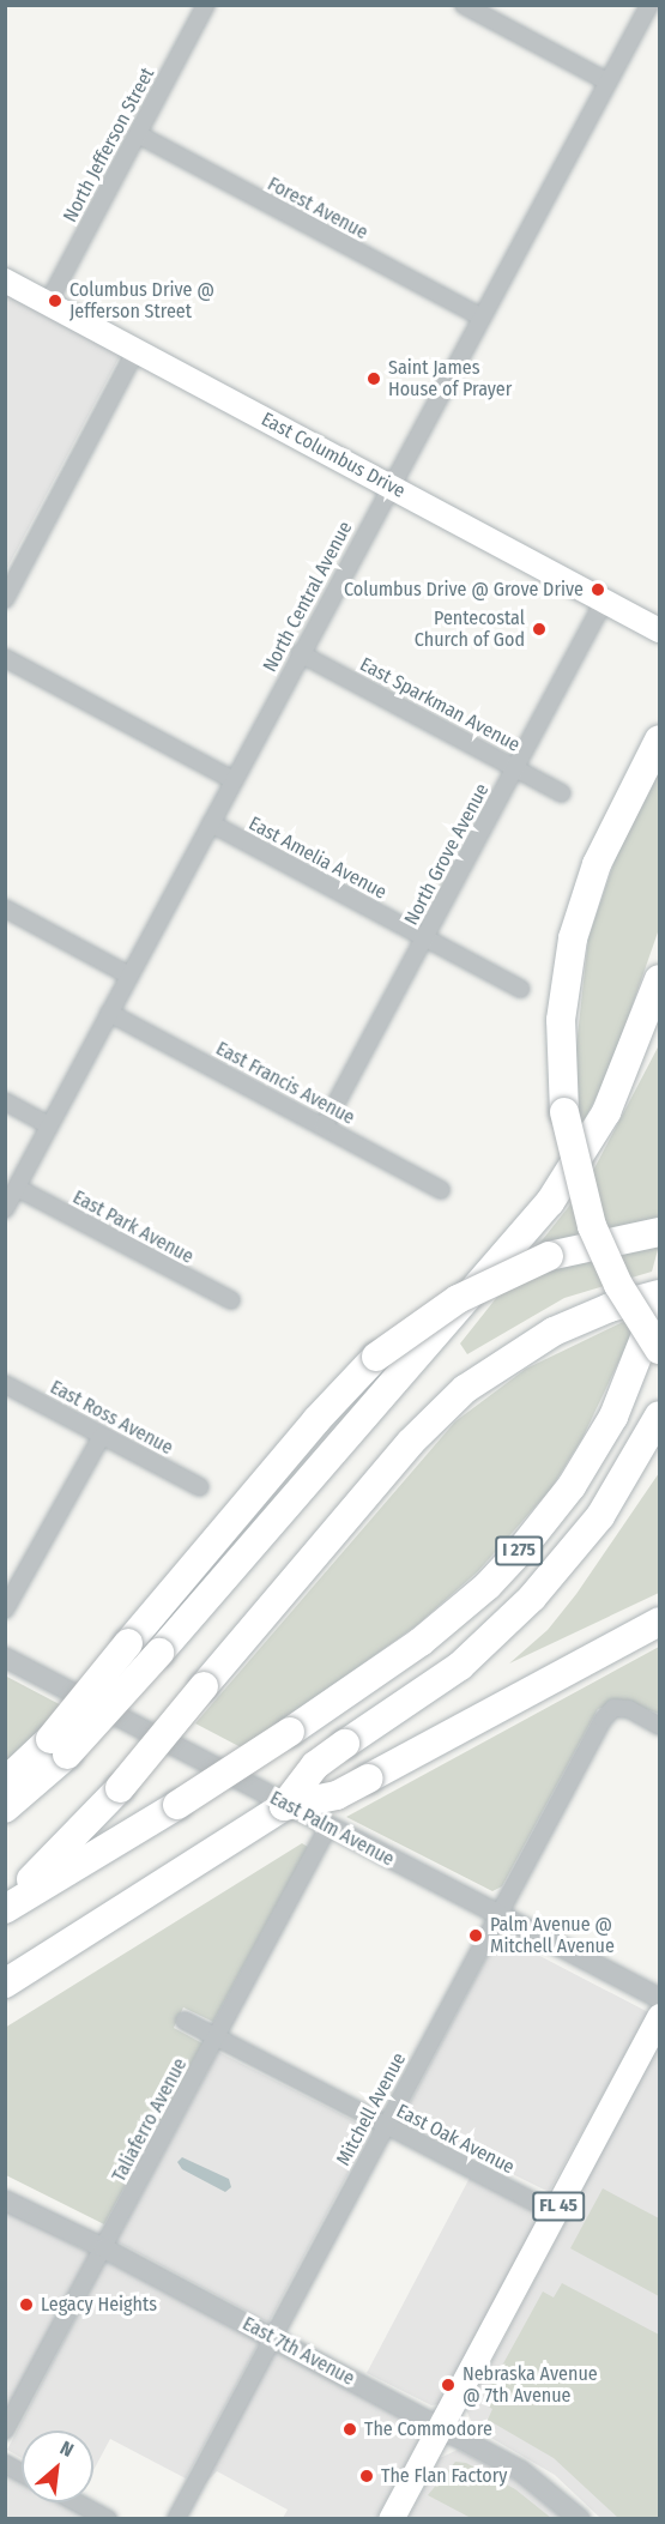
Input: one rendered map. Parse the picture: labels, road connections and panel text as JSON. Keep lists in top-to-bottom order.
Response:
{
  "streets": {
    "highway": ["I 275"],
    "main road": ["East Columbus Drive", "FL 45"],
    "street": [
      "North Jefferson Street",
      "Forest Avenue",
      "North Central Avenue",
      "East Sparkman Avenue",
      "North Grove Avenue",
      "East Amelia Avenue",
      "East Francis Avenue",
      "East Park Avenue",
      "East Ross Avenue",
      "East Palm Avenue",
      "Mitchell Avenue",
      "Taliaferro Avenue",
      "East Oak Avenue",
      "East 7th Avenue"
    ]
  },
  "crossings": [
    ["North Jefferson Street", "Forest Avenue"],
    ["North Jefferson Street", "East Columbus Drive"],
    ["Forest Avenue", "North Central Avenue"],
    ["East Columbus Drive", "North Central Avenue"],
    ["East Columbus Drive", "North Grove Avenue"],
    ["North Central Avenue", "East Sparkman Avenue"],
    ["North Central Avenue", "East Amelia Avenue"],
    ["North Central Avenue", "East Francis Avenue"],
    ["North Central Avenue", "East Park Avenue"],
    ["East Sparkman Avenue", "North Grove Avenue"],
    ["North Grove Avenue", "East Amelia Avenue"],
    ["North Grove Avenue", "East Francis Avenue"],
    ["East Palm Avenue", "Mitchell Avenue"],
    ["East Palm Avenue", "Taliaferro Avenue"],
    ["Mitchell Avenue", "East Oak Avenue"],
    ["Mitchell Avenue", "East 7th Avenue"],
    ["Taliaferro Avenue", "East Oak Avenue"],
    ["Taliaferro Avenue", "East 7th Avenue"],
    ["East Oak Avenue", "FL 45"],
    ["FL 45", "East 7th Avenue"]
  ],
  "places": [
    "Columbus Drive @ Jefferson Street",
    "Saint James House of Prayer",
    "Columbus Drive @ Grove Drive",
    "Pentecostal Church of God",
    "Palm Avenue @ Mitchell Avenue",
    "Legacy Heights",
    "Nebraska Avenue @ 7th Avenue",
    "The Commodore",
    "The Flan Factory"
  ],
  "north": "top right"
}
